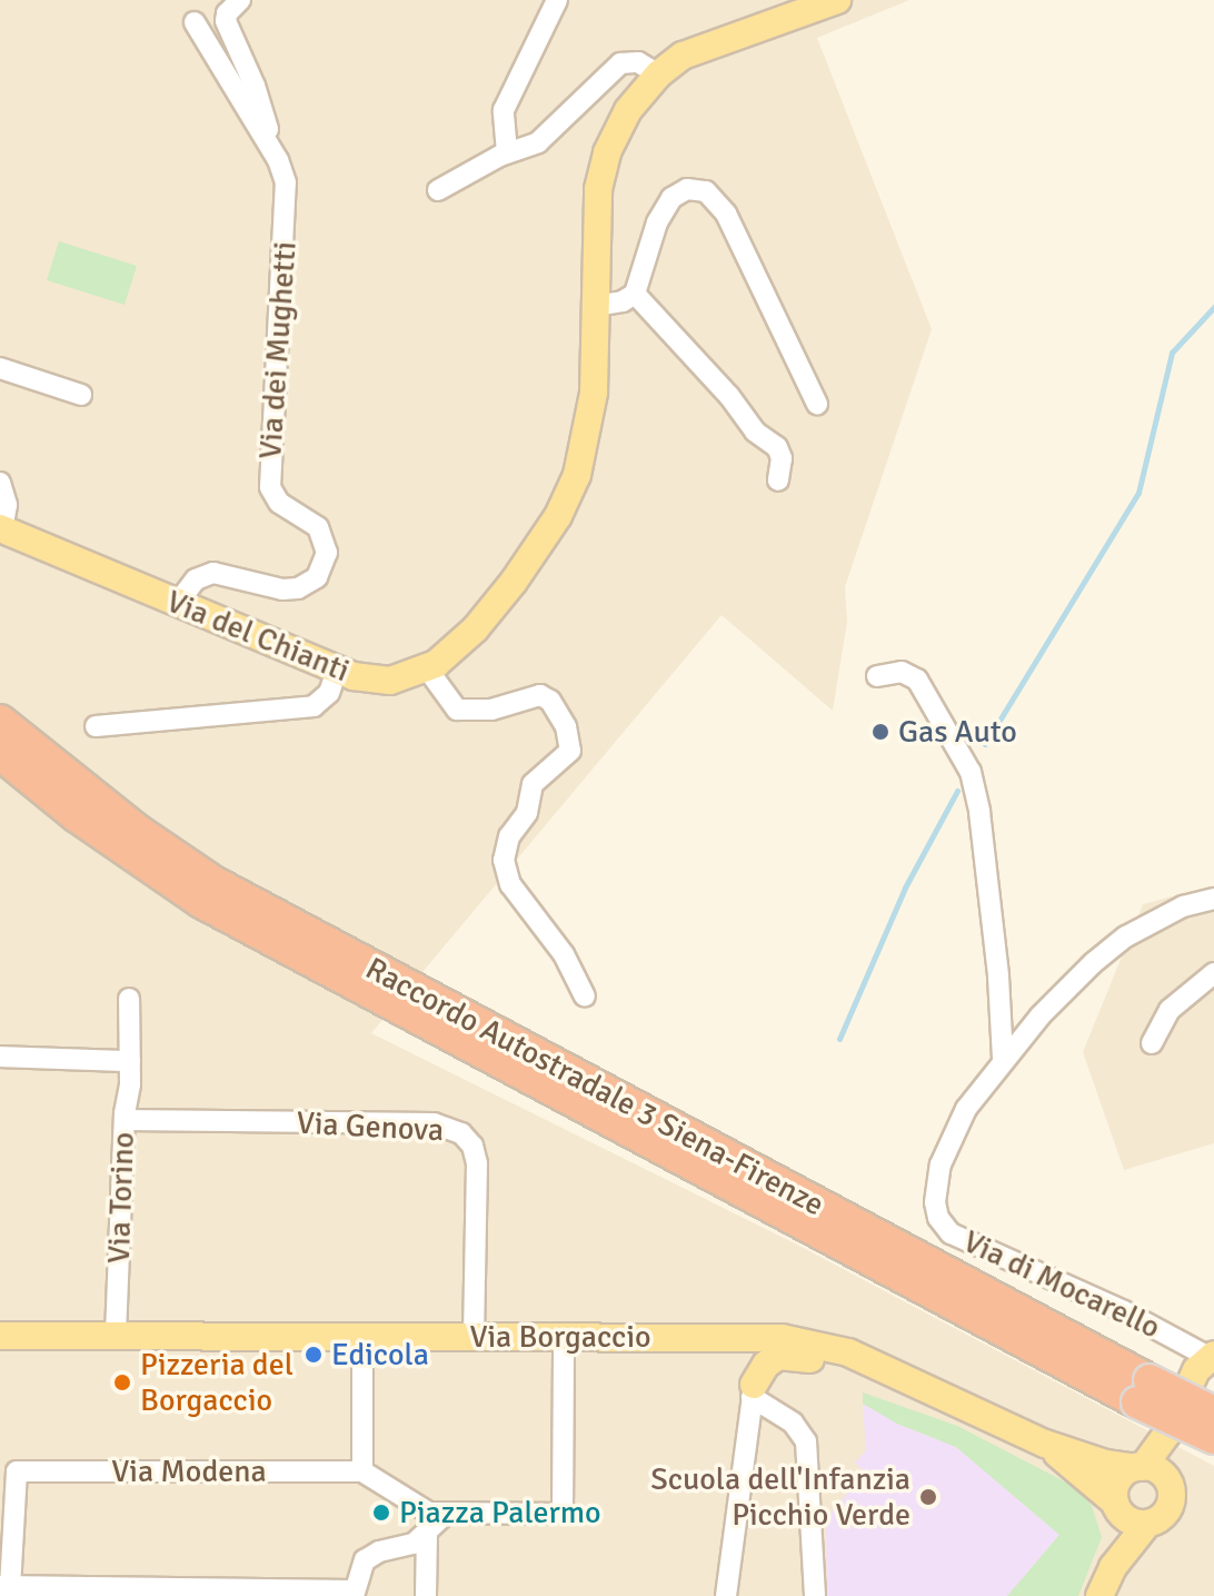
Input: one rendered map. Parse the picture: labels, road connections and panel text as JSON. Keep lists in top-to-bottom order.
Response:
{
  "streets": {
    "highway": ["Raccordo Autostradale 3 Siena-Firenze"],
    "main road": ["Via del Chianti", "Via Borgaccio"],
    "street": [
      "Via dei Mughetti",
      "Via Genova",
      "Via Torino",
      "Via di Mocarello",
      "Via Modena"
    ]
  },
  "crossings": [
    ["Via dei Mughetti", "Via del Chianti"],
    ["Via Genova", "Via Torino"],
    ["Via Genova", "Via Borgaccio"],
    ["Via Torino", "Via Borgaccio"]
  ],
  "places": [
    "Gas Auto",
    "Edicola",
    "Pizzeria del Borgaccio",
    "Scuola dell'Infanzia Picchio Verde",
    "Piazza Palermo"
  ]
}
